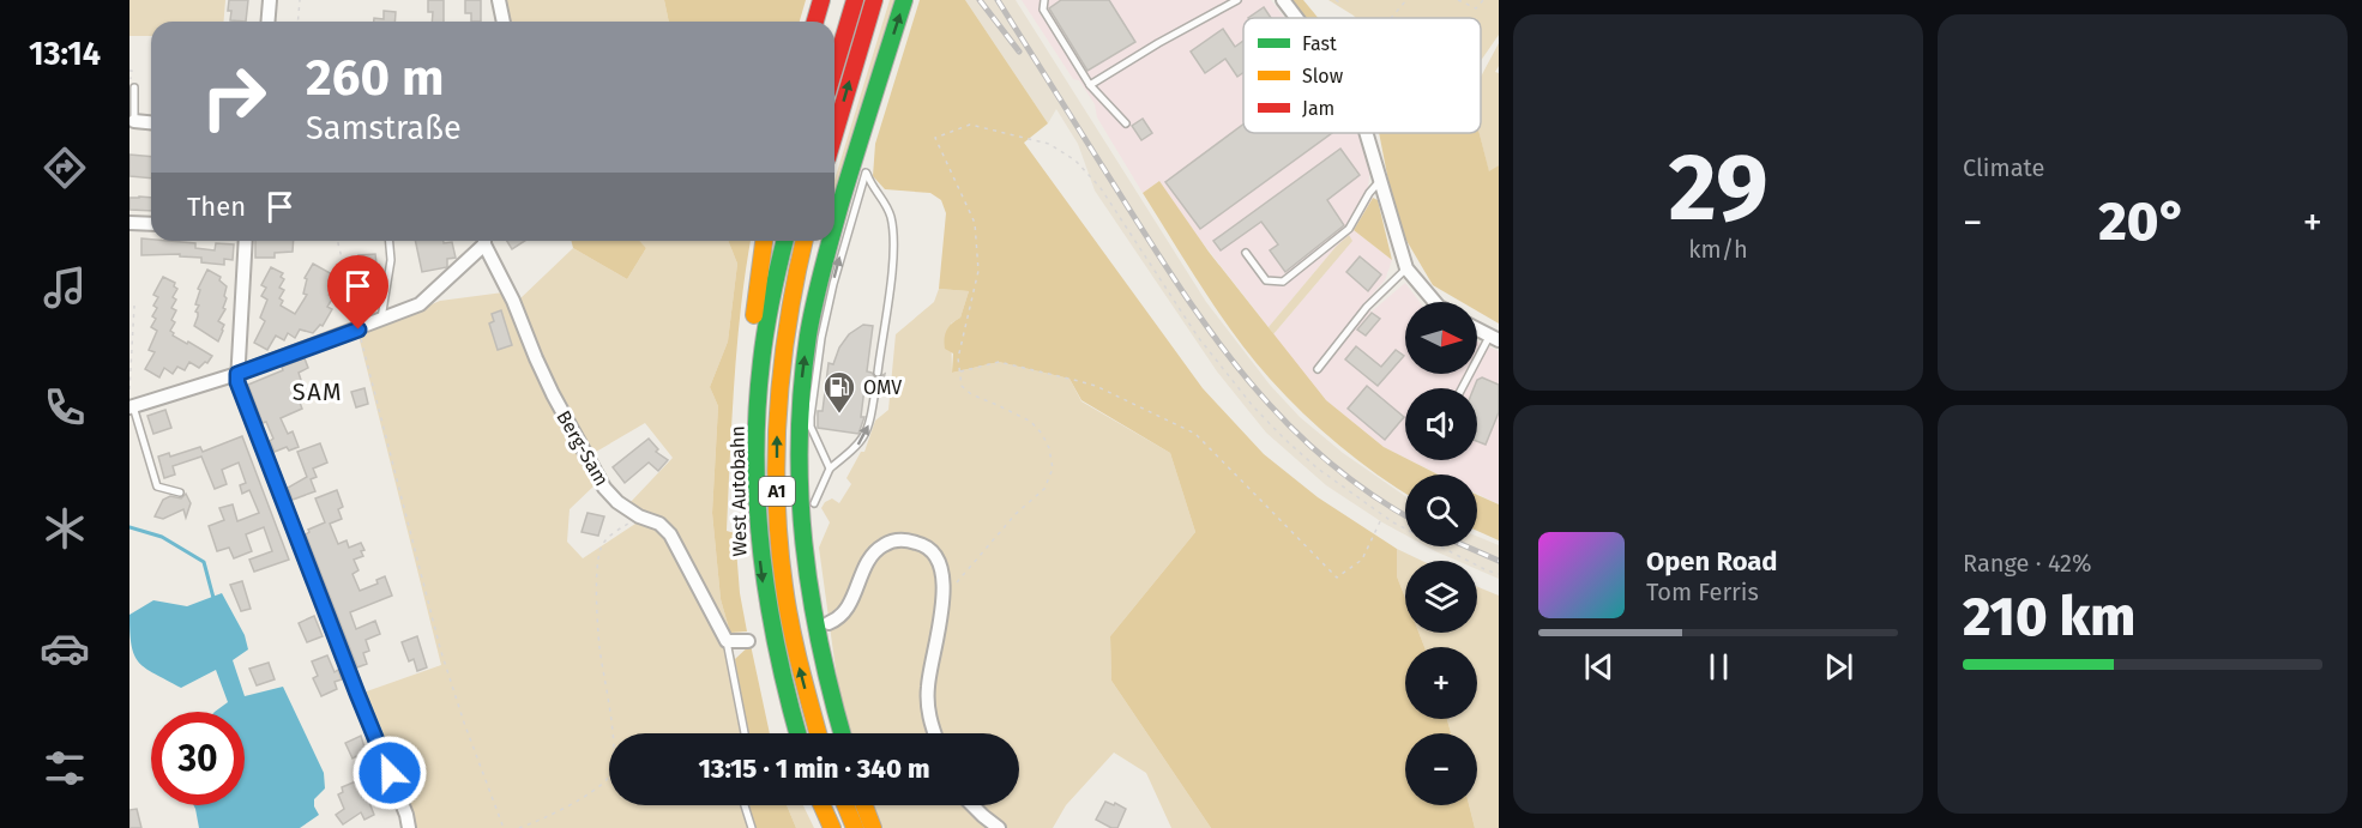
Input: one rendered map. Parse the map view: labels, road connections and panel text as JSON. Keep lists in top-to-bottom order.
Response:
{
  "streets": {
    "highway": ["West Autobahn", "A1"],
    "street": ["Berg-Sam"]
  },
  "districts": ["SAM"],
  "places": {
    "fuel station": ["OMV"]
  },
  "legend": ["Fast", "Slow", "Jam"],
  "north": "right",
  "page": {
    "tabs": "13:14",
    "tile": [
      ["29", "km/h"],
      "Climate",
      ["Range · 42%", "210 km"]
    ],
    "turn": ["260 m", "Samstraße"],
    "then": "Then",
    "heat": ["−", "20°", "+"],
    "map_buttons": ["+", "−"],
    "song": ["Open Road", "Tom Ferris"],
    "limit": "30",
    "trip": "13:15 · 1 min · 340 m"
  }
}
